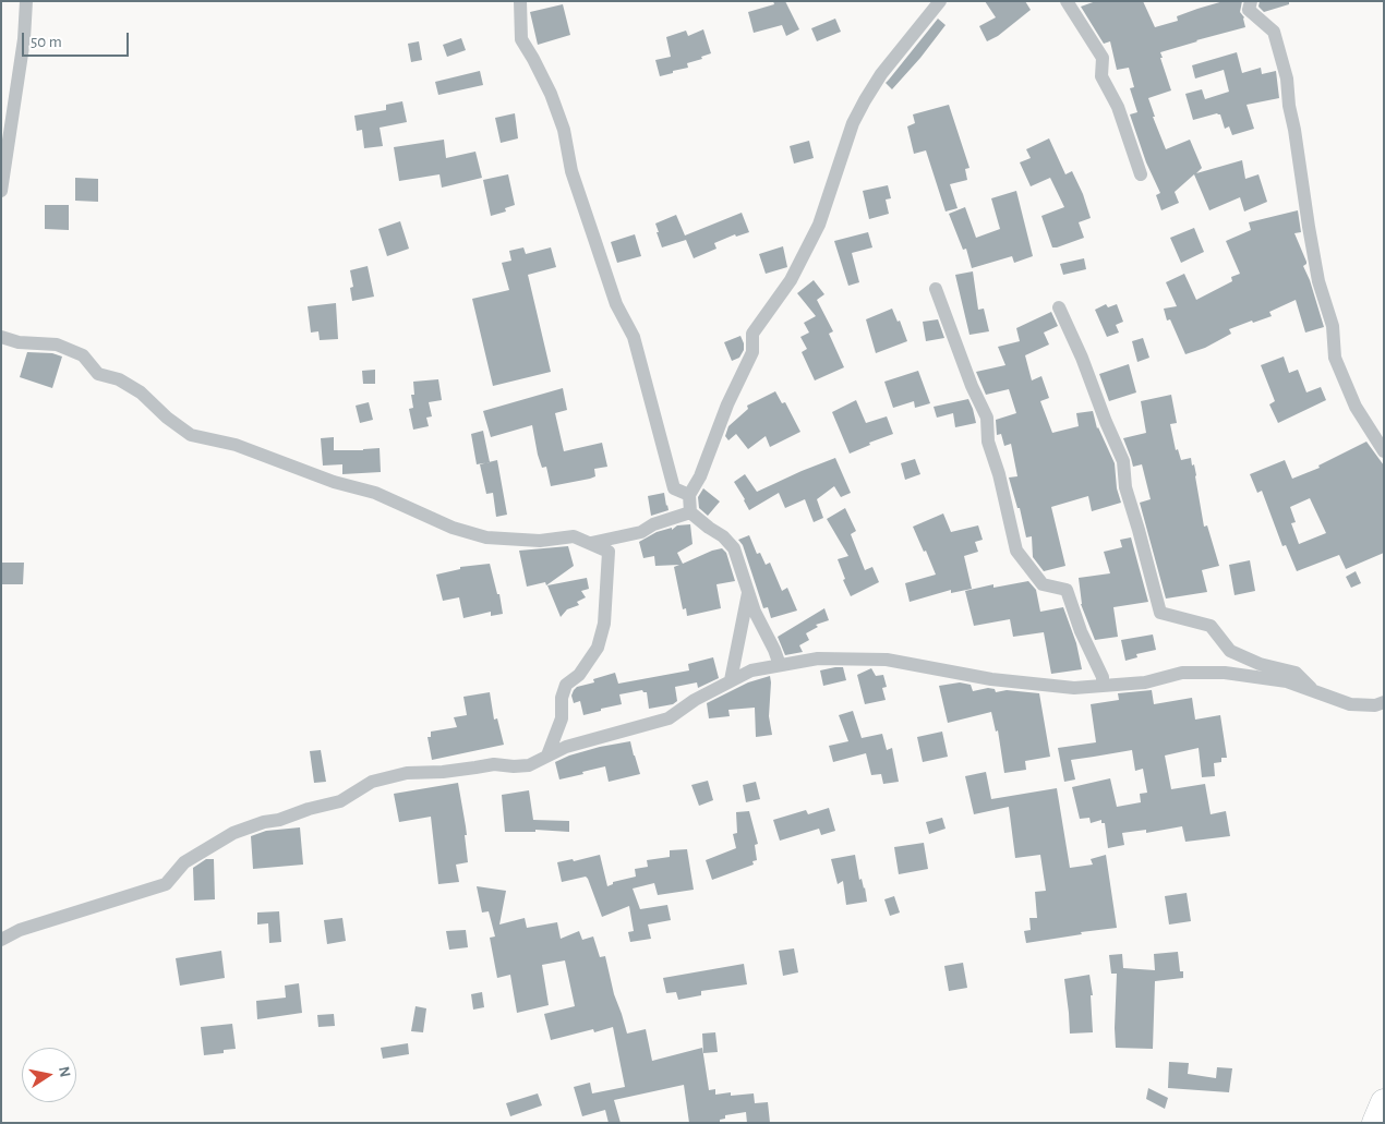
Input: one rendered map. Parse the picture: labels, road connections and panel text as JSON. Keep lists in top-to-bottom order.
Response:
{
  "scale_bar": "50 m",
  "north": "right"
}
